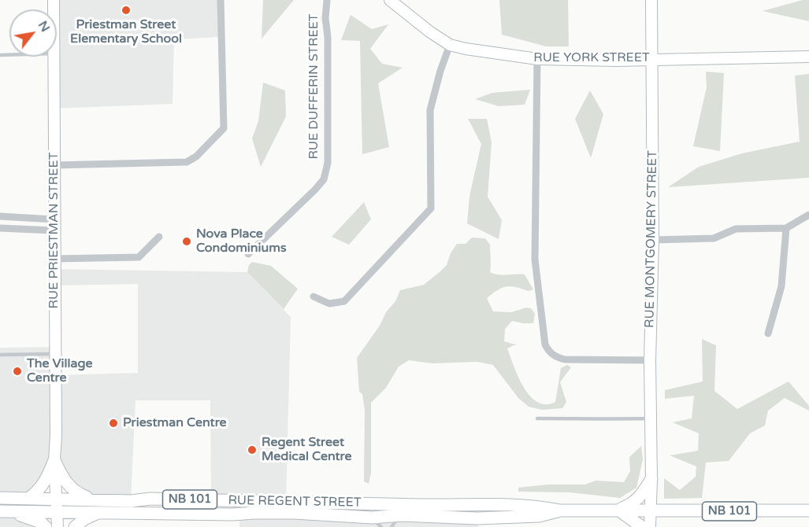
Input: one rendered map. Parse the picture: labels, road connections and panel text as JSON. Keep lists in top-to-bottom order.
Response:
{
  "streets": {
    "main road": ["NB 101", "RUE REGENT STREET"],
    "street": [
      "RUE YORK STREET",
      "RUE DUFFERIN STREET",
      "RUE PRIESTMAN STREET",
      "RUE MONTGOMERY STREET"
    ]
  },
  "crossings": [
    ["RUE YORK STREET", "RUE MONTGOMERY STREET"],
    ["RUE PRIESTMAN STREET", "RUE REGENT STREET"],
    ["RUE MONTGOMERY STREET", "RUE REGENT STREET"],
    ["NB 101", "RUE REGENT STREET"]
  ],
  "places": [
    "Priestman Street Elementary School",
    "Nova Place Condominiums",
    "The Village Centre",
    "Priestman Centre",
    "Regent Street Medical Centre"
  ],
  "north": "top right"
}
